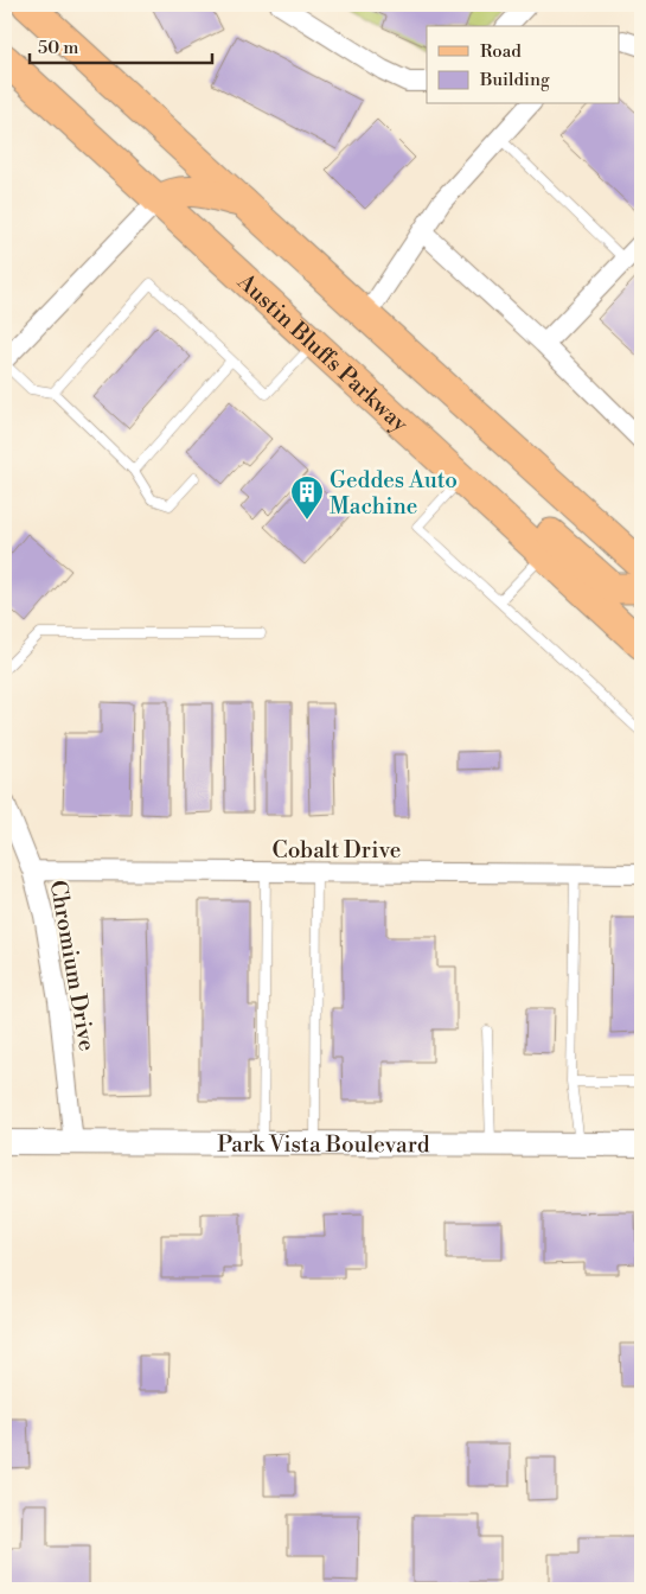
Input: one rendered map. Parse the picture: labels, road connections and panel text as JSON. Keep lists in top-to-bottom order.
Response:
{
  "streets": {
    "main road": ["Austin Bluffs Parkway"],
    "street": ["Cobalt Drive", "Chromium Drive", "Park Vista Boulevard"]
  },
  "crossings": [
    ["Cobalt Drive", "Chromium Drive"],
    ["Chromium Drive", "Park Vista Boulevard"]
  ],
  "places": {
    "building": ["Geddes Auto Machine"]
  },
  "legend": ["Road", "Building"],
  "scale_bar": "50 m"
}
